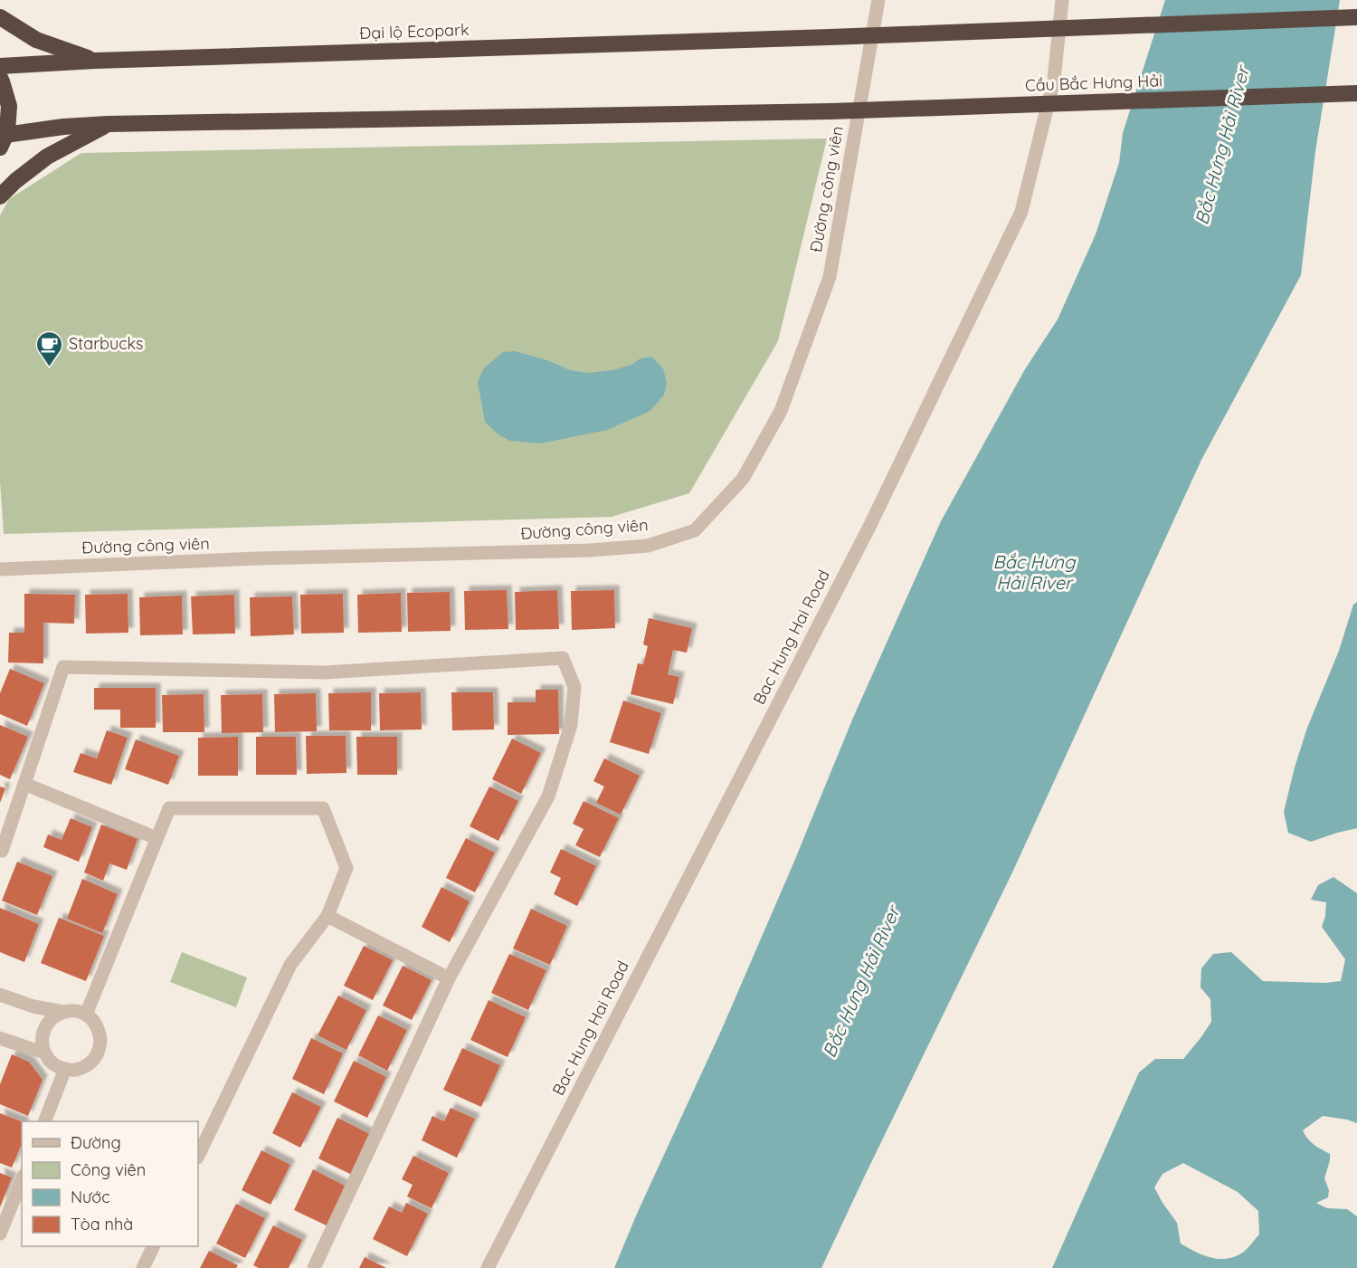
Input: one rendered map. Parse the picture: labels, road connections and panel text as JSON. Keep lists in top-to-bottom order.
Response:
{
  "streets": {
    "highway": ["Đại lộ Ecopark", "Cầu Bắc Hưng Hải"],
    "street": ["Đường công viên", "Bac Hung Hai Road"]
  },
  "water": ["Bắc Hưng Hải River"],
  "places": {
    "cafe": ["Starbucks"]
  },
  "legend": [
    "Đường",
    "Công viên",
    "Nước",
    "Tòa nhà"
  ]
}
